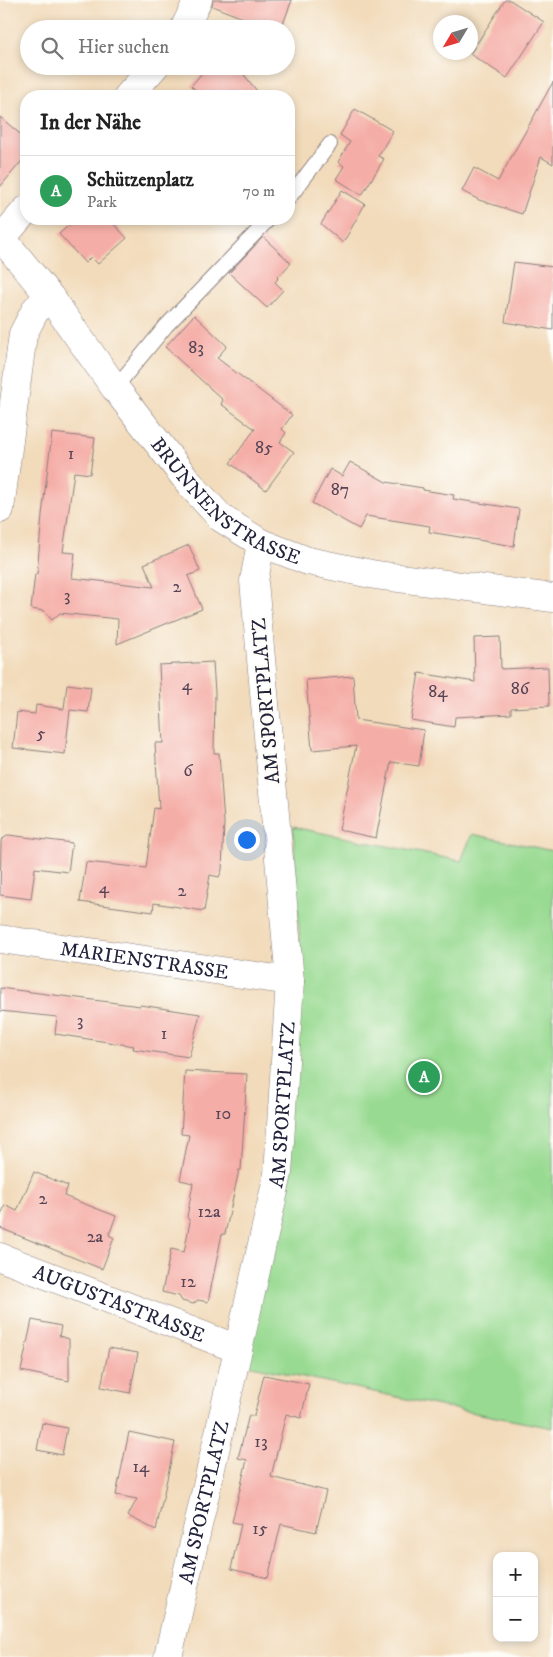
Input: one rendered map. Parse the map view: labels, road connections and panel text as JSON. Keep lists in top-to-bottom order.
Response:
{
  "streets": {
    "street": [
      "BRUNNENSTRASSE",
      "AM SPORTPLATZ",
      "MARIENSTRASSE",
      "AUGUSTASTRASSE"
    ]
  },
  "crossings": [
    ["BRUNNENSTRASSE", "AM SPORTPLATZ"],
    ["AM SPORTPLATZ", "MARIENSTRASSE"],
    ["AM SPORTPLATZ", "AUGUSTASTRASSE"]
  ],
  "house_numbers": [
    "83",
    "85",
    "1",
    "87",
    "2",
    "3",
    "4",
    "86",
    "84",
    "5",
    "6",
    "4",
    "2",
    "3",
    "1",
    "10",
    "2",
    "12a",
    "2a",
    "12",
    "13",
    "14",
    "15"
  ],
  "north": "bottom left",
  "page": {
    "search": "Hier suchen",
    "heading": "In der Nähe",
    "list": [
      {
        "mark": "A",
        "name": "Schützenplatz",
        "note": "Park",
        "value": "70 m"
      }
    ],
    "pins": "A",
    "map_buttons": ["+", "−"]
  }
}
